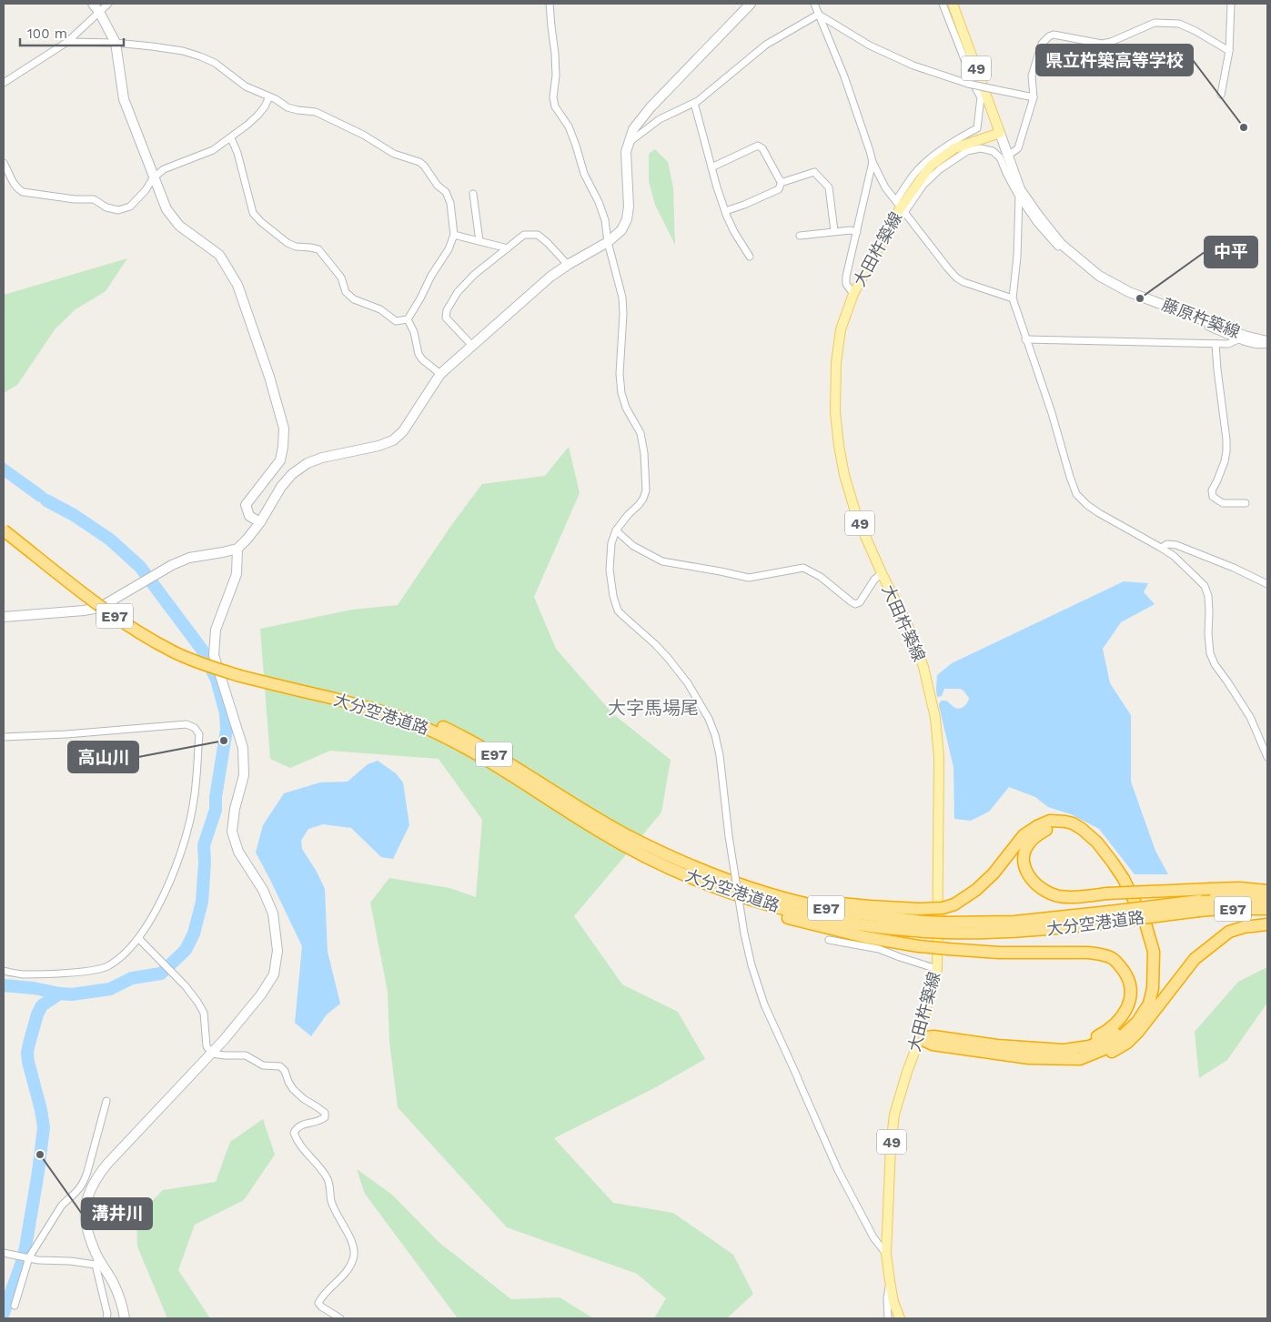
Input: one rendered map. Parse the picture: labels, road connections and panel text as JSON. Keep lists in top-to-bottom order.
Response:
{
  "streets": {
    "highway": ["E97", "大分空港道路"],
    "main road": ["49", "大田杵築線"],
    "street": ["藤原杵築線"]
  },
  "crossings": [
    ["49", "大田杵築線"],
    ["49", "藤原杵築線"],
    ["大田杵築線", "藤原杵築線"]
  ],
  "districts": ["大字馬場尾"],
  "places": [
    "県立杵築高等学校",
    "中平",
    "高山川",
    "溝井川"
  ],
  "scale_bar": "100 m"
}
